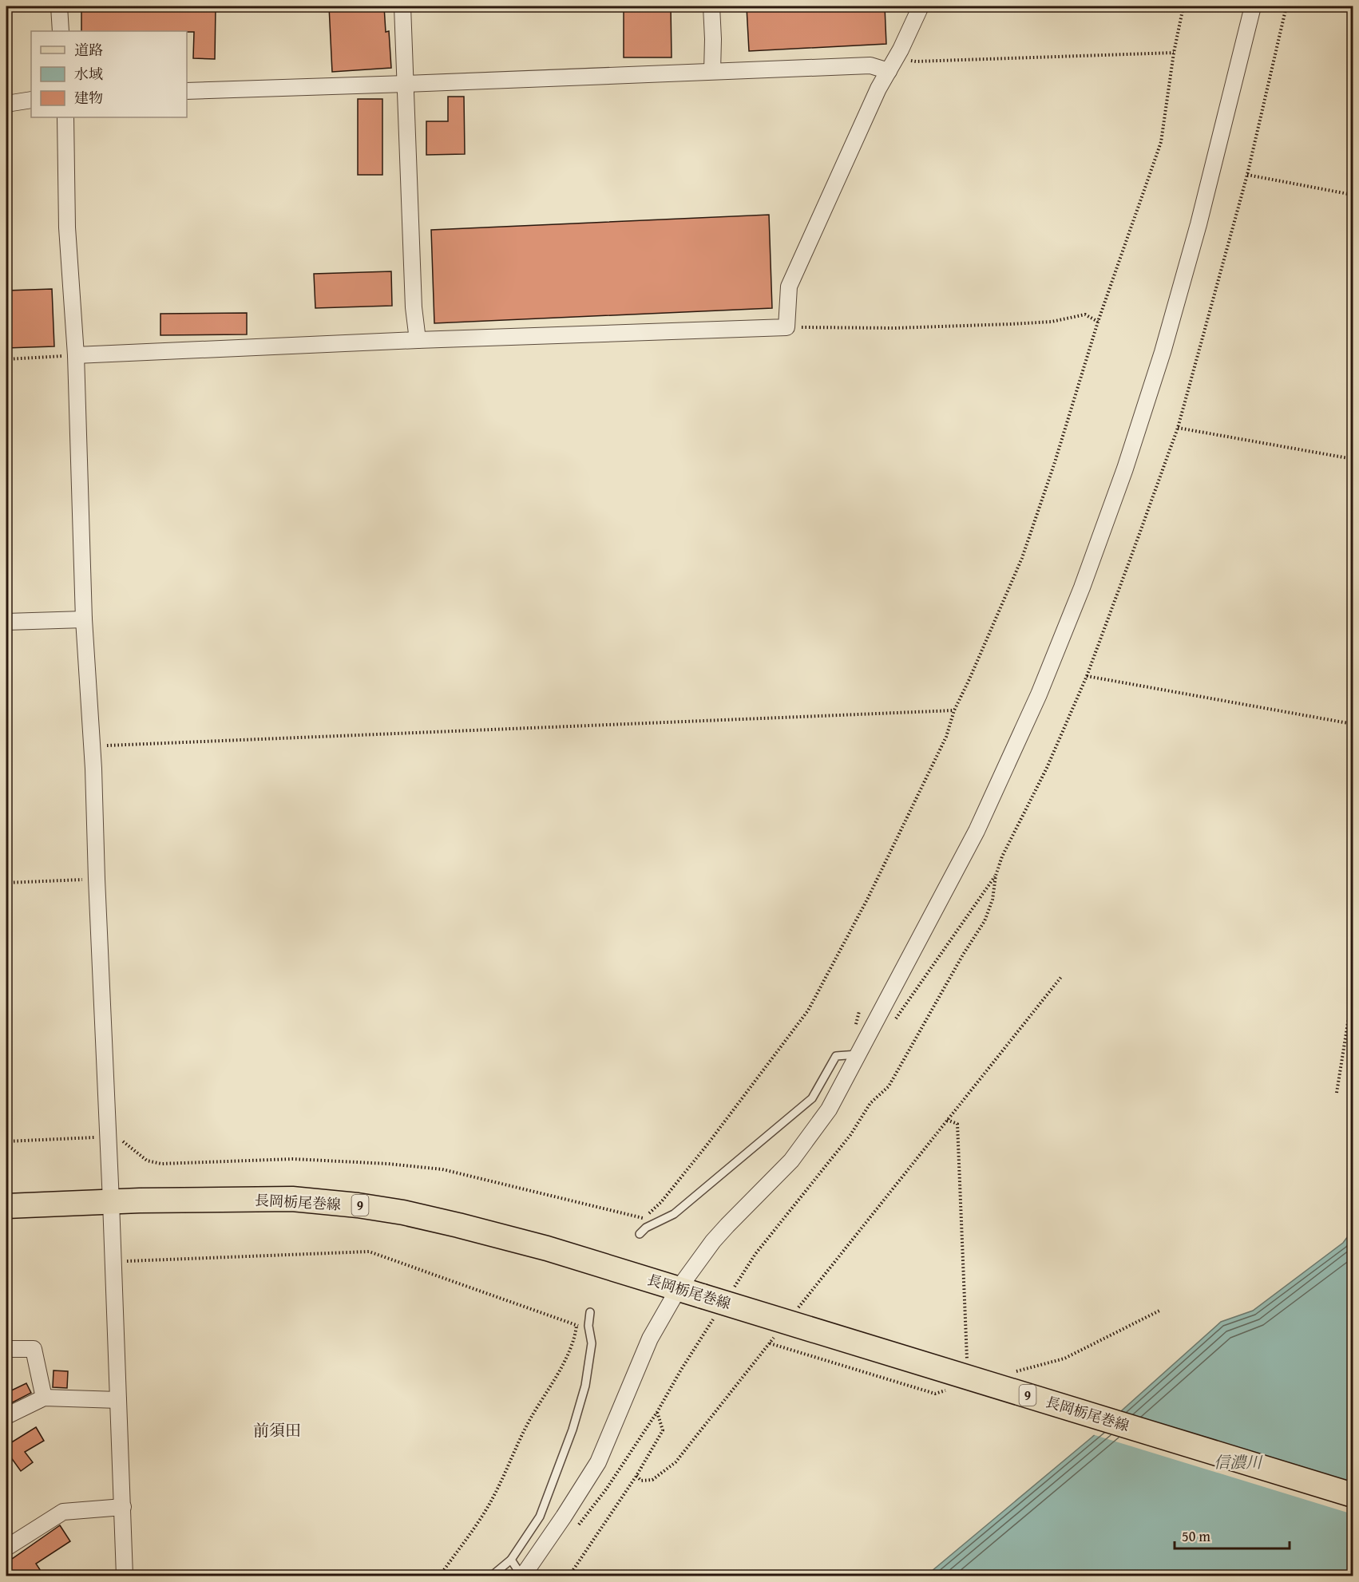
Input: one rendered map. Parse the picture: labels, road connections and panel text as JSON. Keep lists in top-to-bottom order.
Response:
{
  "streets": {
    "main road": ["長岡栃尾巻線", "9"]
  },
  "districts": ["前須田"],
  "water": ["信濃川"],
  "legend": ["道路", "水域", "建物"],
  "scale_bar": "50 m"
}
